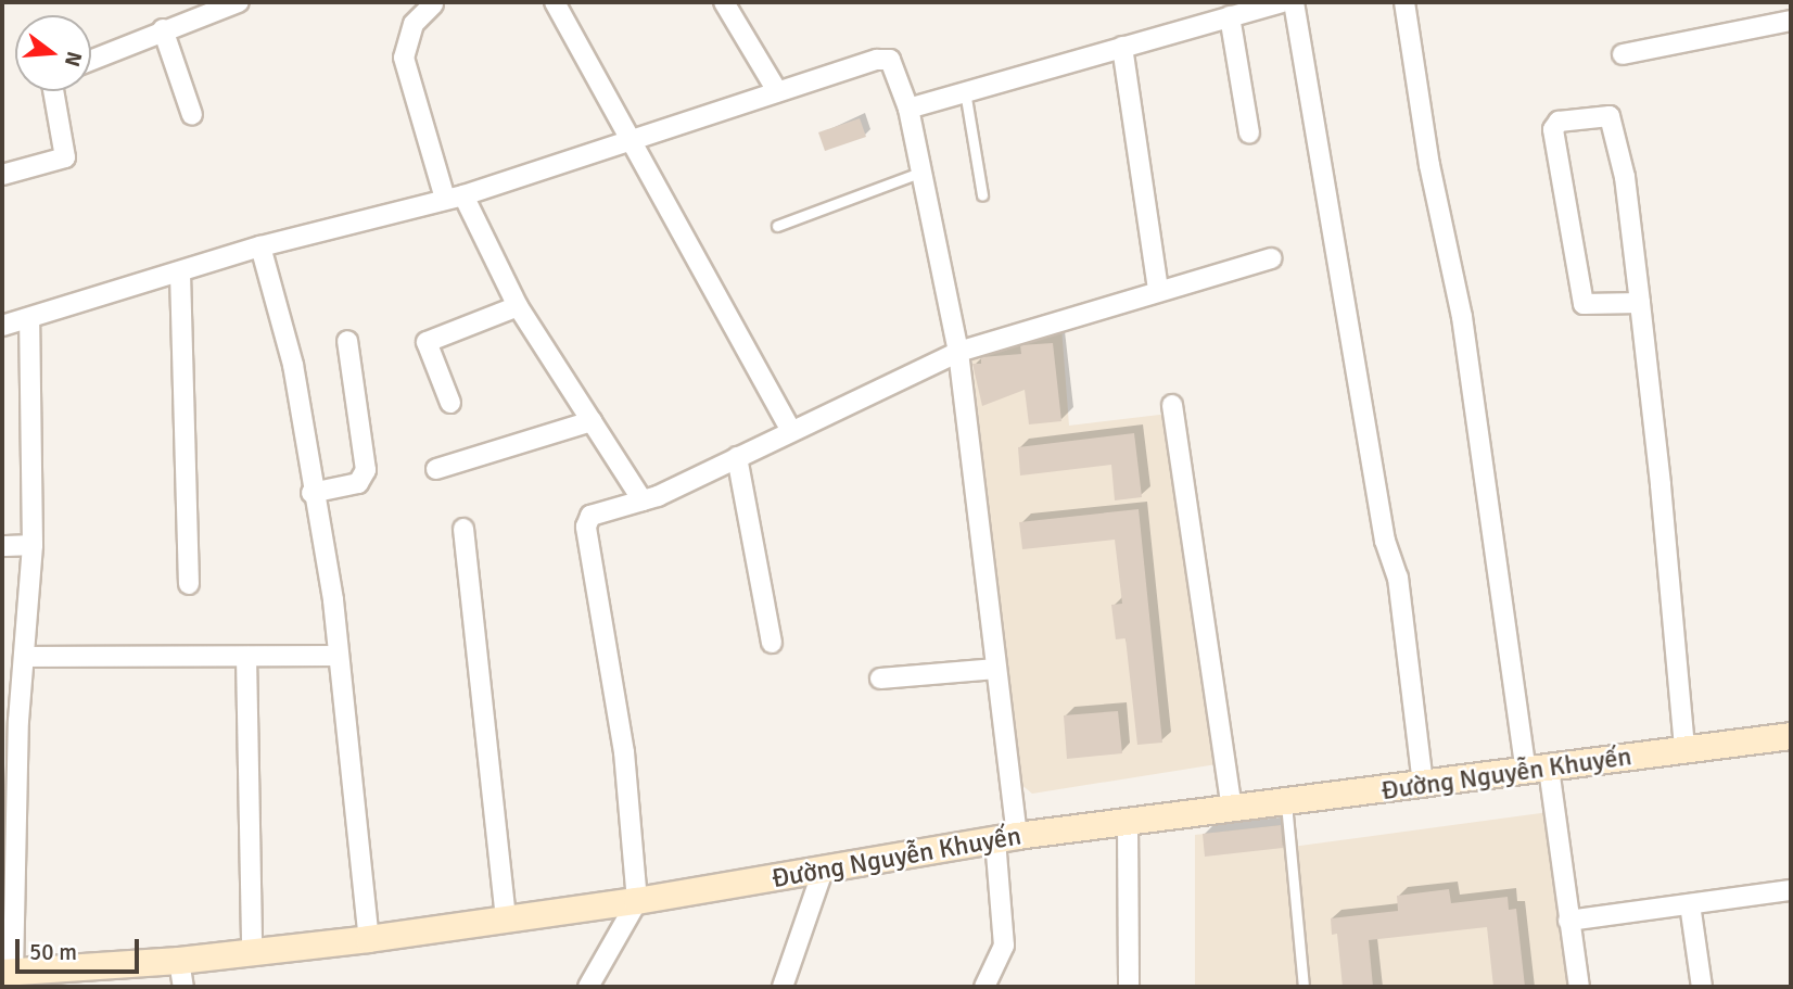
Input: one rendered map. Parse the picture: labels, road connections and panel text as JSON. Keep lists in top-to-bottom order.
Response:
{
  "streets": {
    "street": ["Đường Nguyễn Khuyến"]
  },
  "scale_bar": "50 m",
  "north": "right"
}
